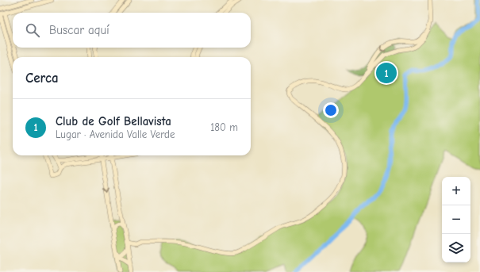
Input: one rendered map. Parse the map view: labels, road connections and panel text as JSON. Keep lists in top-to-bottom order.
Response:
{
  "page": {
    "search": "Buscar aquí",
    "heading": "Cerca",
    "pins": "1",
    "list": [
      {
        "mark": "1",
        "name": "Club de Golf Bellavista",
        "note": "Lugar · Avenida Valle Verde",
        "value": "180 m"
      }
    ],
    "map_buttons": ["+", "−"]
  }
}
